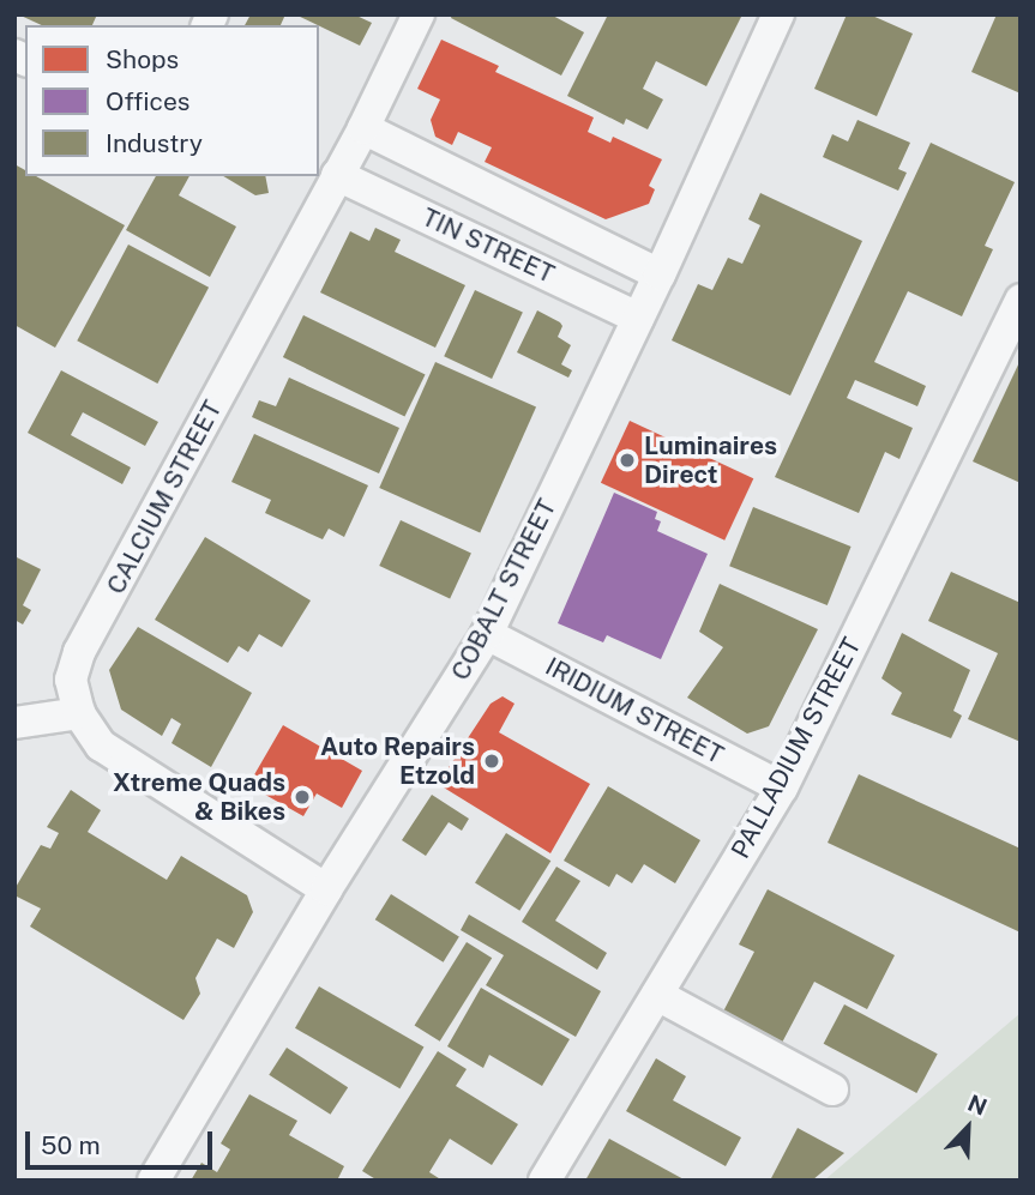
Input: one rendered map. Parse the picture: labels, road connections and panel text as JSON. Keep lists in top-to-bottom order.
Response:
{
  "streets": {
    "street": [
      "TIN STREET",
      "CALCIUM STREET",
      "COBALT STREET",
      "IRIDIUM STREET",
      "PALLADIUM STREET"
    ]
  },
  "crossings": [
    ["TIN STREET", "CALCIUM STREET"],
    ["TIN STREET", "COBALT STREET"],
    ["CALCIUM STREET", "COBALT STREET"],
    ["COBALT STREET", "IRIDIUM STREET"],
    ["IRIDIUM STREET", "PALLADIUM STREET"]
  ],
  "places": ["Luminaires Direct", "Auto Repairs Etzold", "Xtreme Quads & Bikes"],
  "legend": ["Shops", "Offices", "Industry"],
  "scale_bar": "50 m",
  "north": "top right"
}
